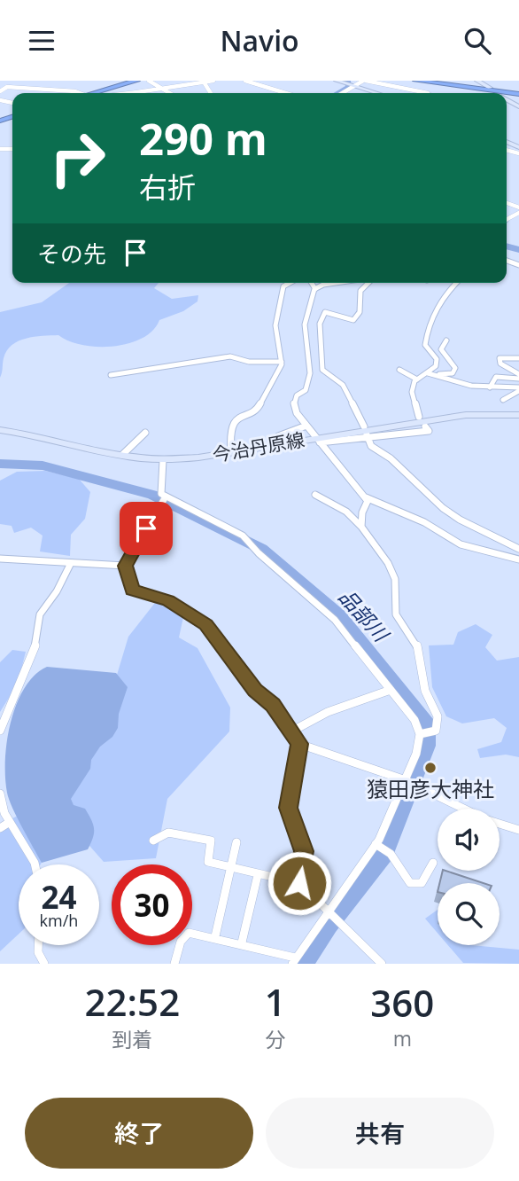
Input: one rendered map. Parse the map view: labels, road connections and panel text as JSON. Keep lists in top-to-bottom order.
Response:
{
  "streets": {
    "main road": ["今治丹原線"]
  },
  "water": ["品部川"],
  "places": ["猿田彦大神社"],
  "page": {
    "header": "Navio",
    "turn": ["290 m", "右折"],
    "then": "その先",
    "speed": "24 km/h",
    "limit": "30",
    "eta": [
      "22:52",
      "到着",
      "1",
      "分",
      "360",
      "m"
    ],
    "buttons": ["終了", "共有"]
  }
}
